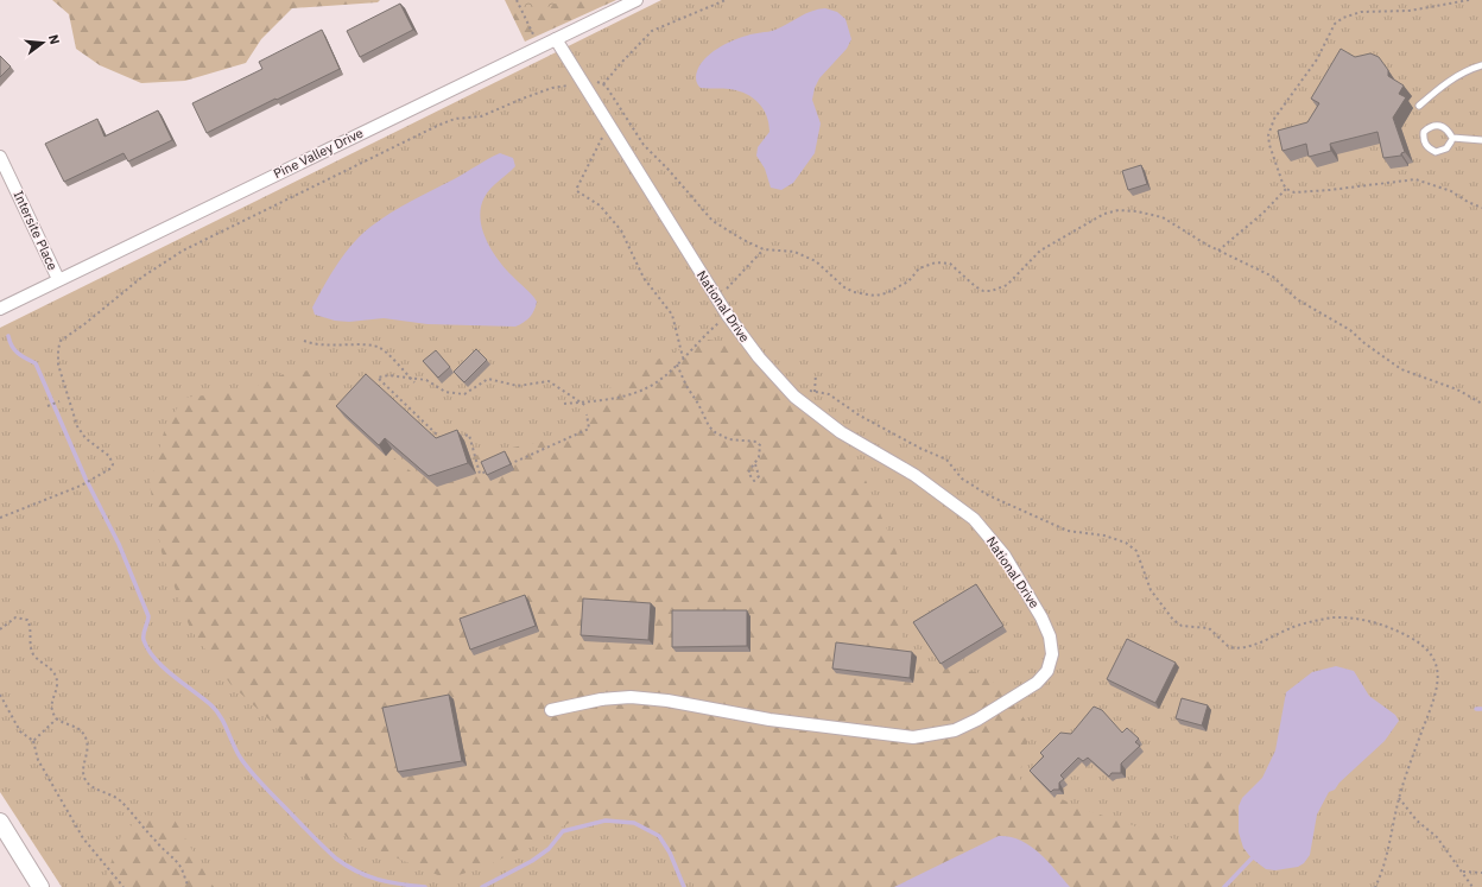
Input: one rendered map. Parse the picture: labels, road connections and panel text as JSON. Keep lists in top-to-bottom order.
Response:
{
  "streets": {
    "street": ["Pine Valley Drive", "Intersite Place", "National Drive"]
  },
  "crossings": [
    ["Pine Valley Drive", "Intersite Place"],
    ["Pine Valley Drive", "National Drive"]
  ],
  "north": "right"
}
